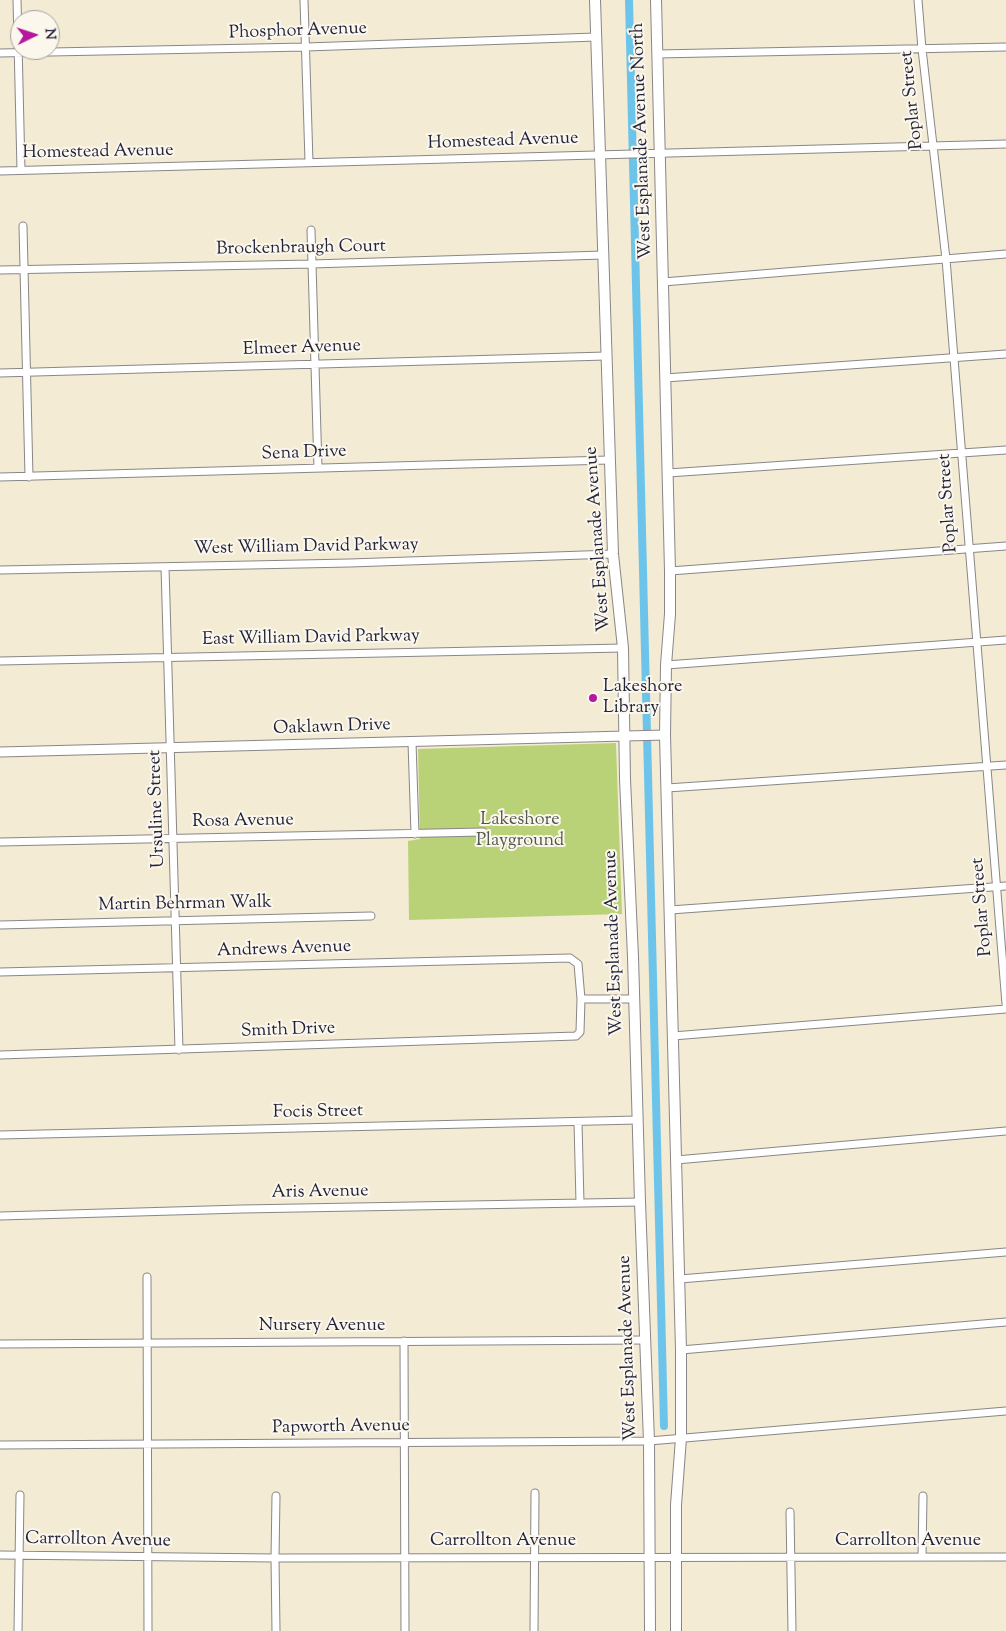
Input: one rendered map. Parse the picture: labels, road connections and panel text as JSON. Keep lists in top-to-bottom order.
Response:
{
  "streets": {
    "main road": ["West Esplanade Avenue North", "West Esplanade Avenue"],
    "street": [
      "Phosphor Avenue",
      "Poplar Street",
      "Homestead Avenue",
      "Brockenbraugh Court",
      "Elmeer Avenue",
      "Sena Drive",
      "West William David Parkway",
      "East William David Parkway",
      "Oaklawn Drive",
      "Ursuline Street",
      "Rosa Avenue",
      "Martin Behrman Walk",
      "Andrews Avenue",
      "Smith Drive",
      "Focis Street",
      "Aris Avenue",
      "Nursery Avenue",
      "Papworth Avenue",
      "Carrollton Avenue"
    ]
  },
  "crossings": [
    ["Phosphor Avenue", "West Esplanade Avenue"],
    ["Poplar Street", "Homestead Avenue"],
    ["West Esplanade Avenue North", "Homestead Avenue"],
    ["Homestead Avenue", "West Esplanade Avenue"],
    ["Brockenbraugh Court", "West Esplanade Avenue"],
    ["Elmeer Avenue", "West Esplanade Avenue"],
    ["Sena Drive", "West Esplanade Avenue"],
    ["West Esplanade Avenue", "West William David Parkway"],
    ["West Esplanade Avenue", "East William David Parkway"],
    ["West Esplanade Avenue", "Oaklawn Drive"],
    ["West Esplanade Avenue", "Focis Street"],
    ["West Esplanade Avenue", "Aris Avenue"],
    ["West Esplanade Avenue", "Nursery Avenue"],
    ["West Esplanade Avenue", "Papworth Avenue"],
    ["West Esplanade Avenue", "Carrollton Avenue"],
    ["West William David Parkway", "Ursuline Street"],
    ["East William David Parkway", "Ursuline Street"],
    ["Oaklawn Drive", "Ursuline Street"],
    ["Ursuline Street", "Rosa Avenue"],
    ["Ursuline Street", "Martin Behrman Walk"],
    ["Ursuline Street", "Andrews Avenue"],
    ["Ursuline Street", "Smith Drive"],
    ["Andrews Avenue", "Smith Drive"]
  ],
  "parks": ["Lakeshore Playground"],
  "places": ["Lakeshore Library"],
  "north": "right"
}
